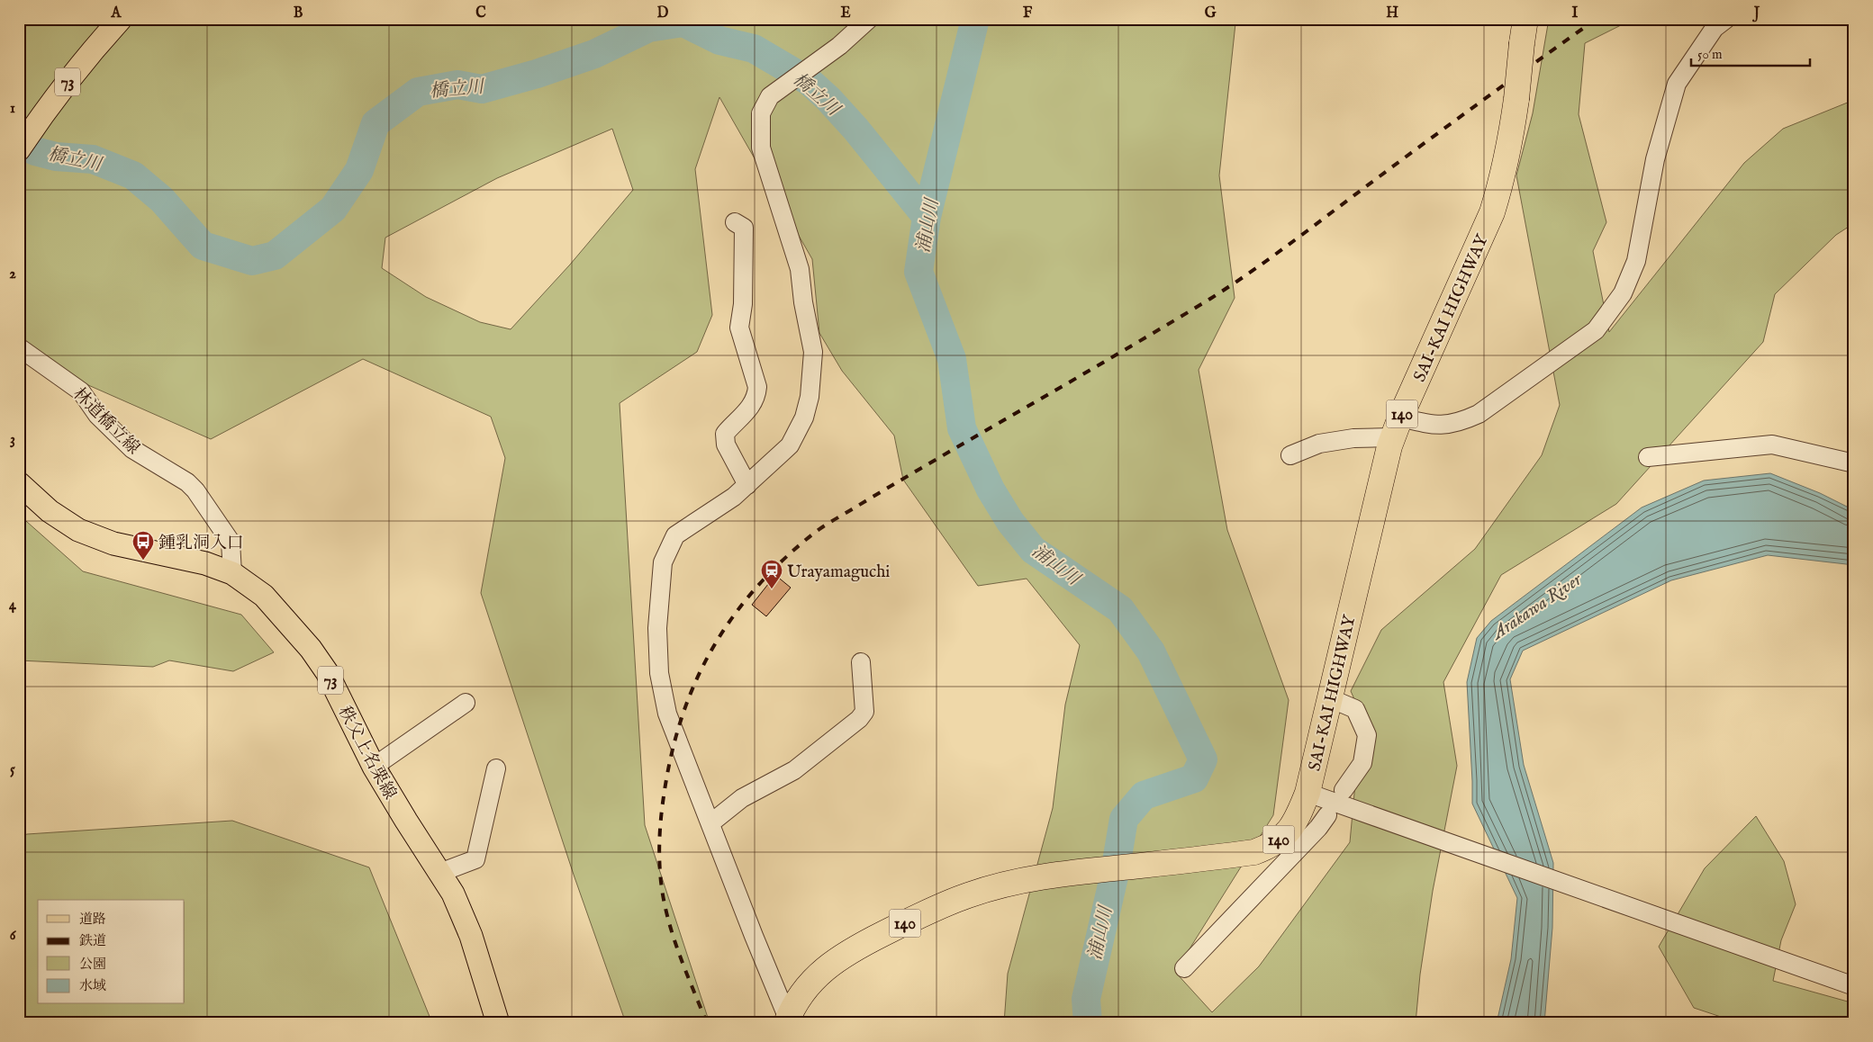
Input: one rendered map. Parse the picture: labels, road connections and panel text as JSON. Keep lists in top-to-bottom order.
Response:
{
  "streets": {
    "highway": ["SAI-KAI HIGHWAY", "140"],
    "main road": ["73", "秩父上名栗線"],
    "street": ["林道橋立線"]
  },
  "crossings": [
    ["林道橋立線", "秩父上名栗線"]
  ],
  "water": ["橋立川", "浦山川", "Arakawa River"],
  "places": {
    "bus stop": ["鍾乳洞入口"],
    "station": ["Urayamaguchi"]
  },
  "legend": [
    "道路",
    "鉄道",
    "公園",
    "水域"
  ],
  "scale_bar": "50 m",
  "grid": {
    "columns": [
      "A",
      "B",
      "C",
      "D",
      "E",
      "F",
      "G",
      "H",
      "I",
      "J"
    ],
    "rows": [
      "1",
      "2",
      "3",
      "4",
      "5",
      "6"
    ]
  }
}
